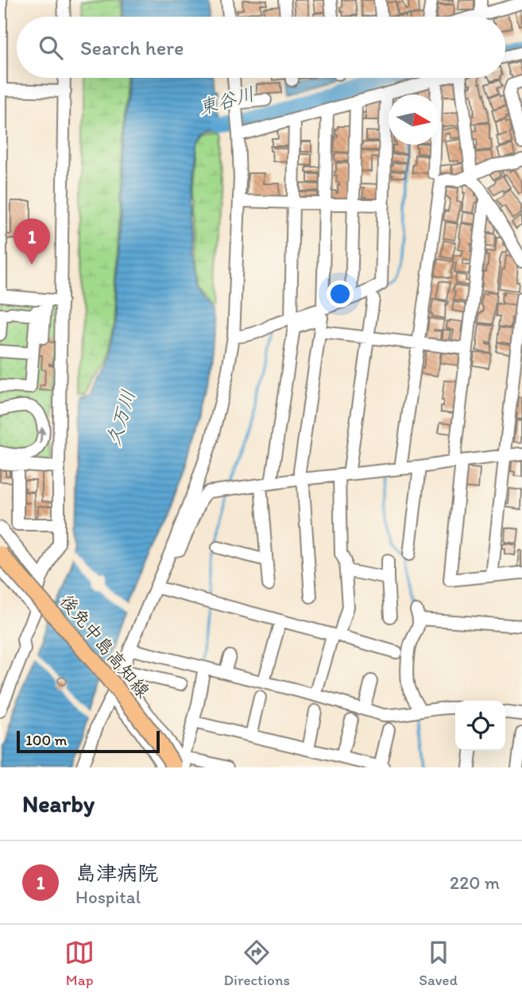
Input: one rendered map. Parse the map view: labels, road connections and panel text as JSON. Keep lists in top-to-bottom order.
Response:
{
  "streets": {
    "main road": ["後免中島高知線"]
  },
  "water": ["東谷川", "久万川"],
  "scale_bar": "100 m",
  "north": "right",
  "page": {
    "search": "Search here",
    "pins": "1",
    "scale": "100 m",
    "heading": "Nearby",
    "list": [
      {
        "mark": "1",
        "name": "島津病院",
        "note": "Hospital",
        "value": "220 m"
      }
    ],
    "nav": ["Map", "Directions", "Saved"]
  }
}
